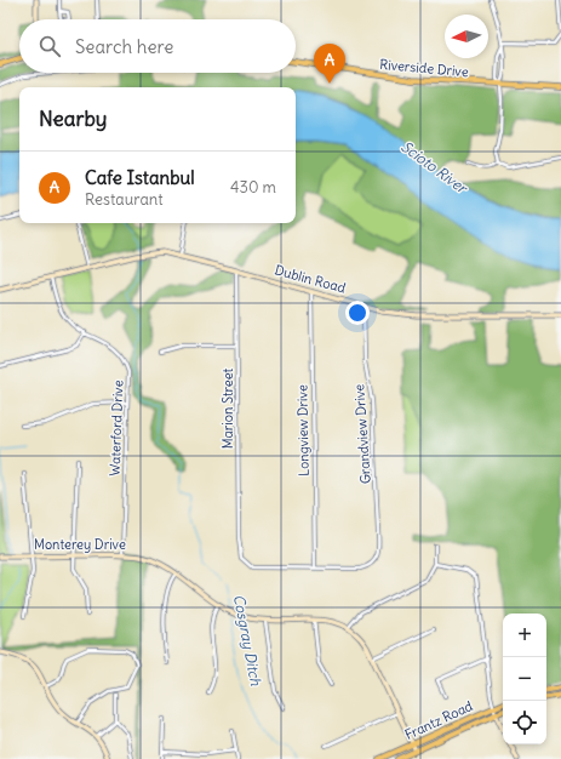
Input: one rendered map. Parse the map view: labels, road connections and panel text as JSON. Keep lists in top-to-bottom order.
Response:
{
  "streets": {
    "main road": ["Riverside Drive", "Frantz Road"],
    "street": [
      "Dublin Road",
      "Marion Street",
      "Waterford Drive",
      "Longview Drive",
      "Grandview Drive",
      "Monterey Drive"
    ]
  },
  "crossings": [
    ["Dublin Road", "Marion Street"],
    ["Dublin Road", "Waterford Drive"],
    ["Dublin Road", "Longview Drive"],
    ["Dublin Road", "Grandview Drive"],
    ["Marion Street", "Longview Drive"],
    ["Marion Street", "Grandview Drive"],
    ["Waterford Drive", "Monterey Drive"],
    ["Longview Drive", "Grandview Drive"]
  ],
  "water": ["Scioto River", "Cosgray Ditch"],
  "north": "left",
  "page": {
    "search": "Search here",
    "pins": "A",
    "heading": "Nearby",
    "list": [
      {
        "mark": "A",
        "name": "Cafe Istanbul",
        "note": "Restaurant",
        "value": "430 m"
      }
    ],
    "map_buttons": ["+", "−"]
  }
}
